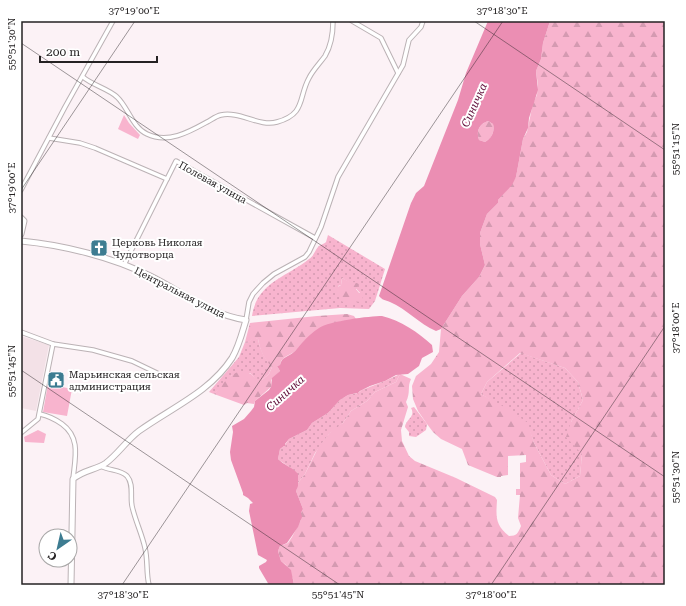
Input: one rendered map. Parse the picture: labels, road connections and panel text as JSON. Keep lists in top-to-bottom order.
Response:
{
  "streets": {
    "street": ["Полевая улица", "Центральная улица"]
  },
  "water": ["Синичка"],
  "places": {
    "church": ["Церковь Николая Чудотворца"],
    "public building": ["Марьинская сельская администрация"]
  },
  "scale_bar": "200 m",
  "north": "bottom left",
  "coordinates": [
    "37°19'00\"E",
    "37°18'30\"E",
    "55°51'30\"N",
    "55°51'15\"N",
    "37°18'00\"E",
    "55°51'45\"N"
  ]
}
